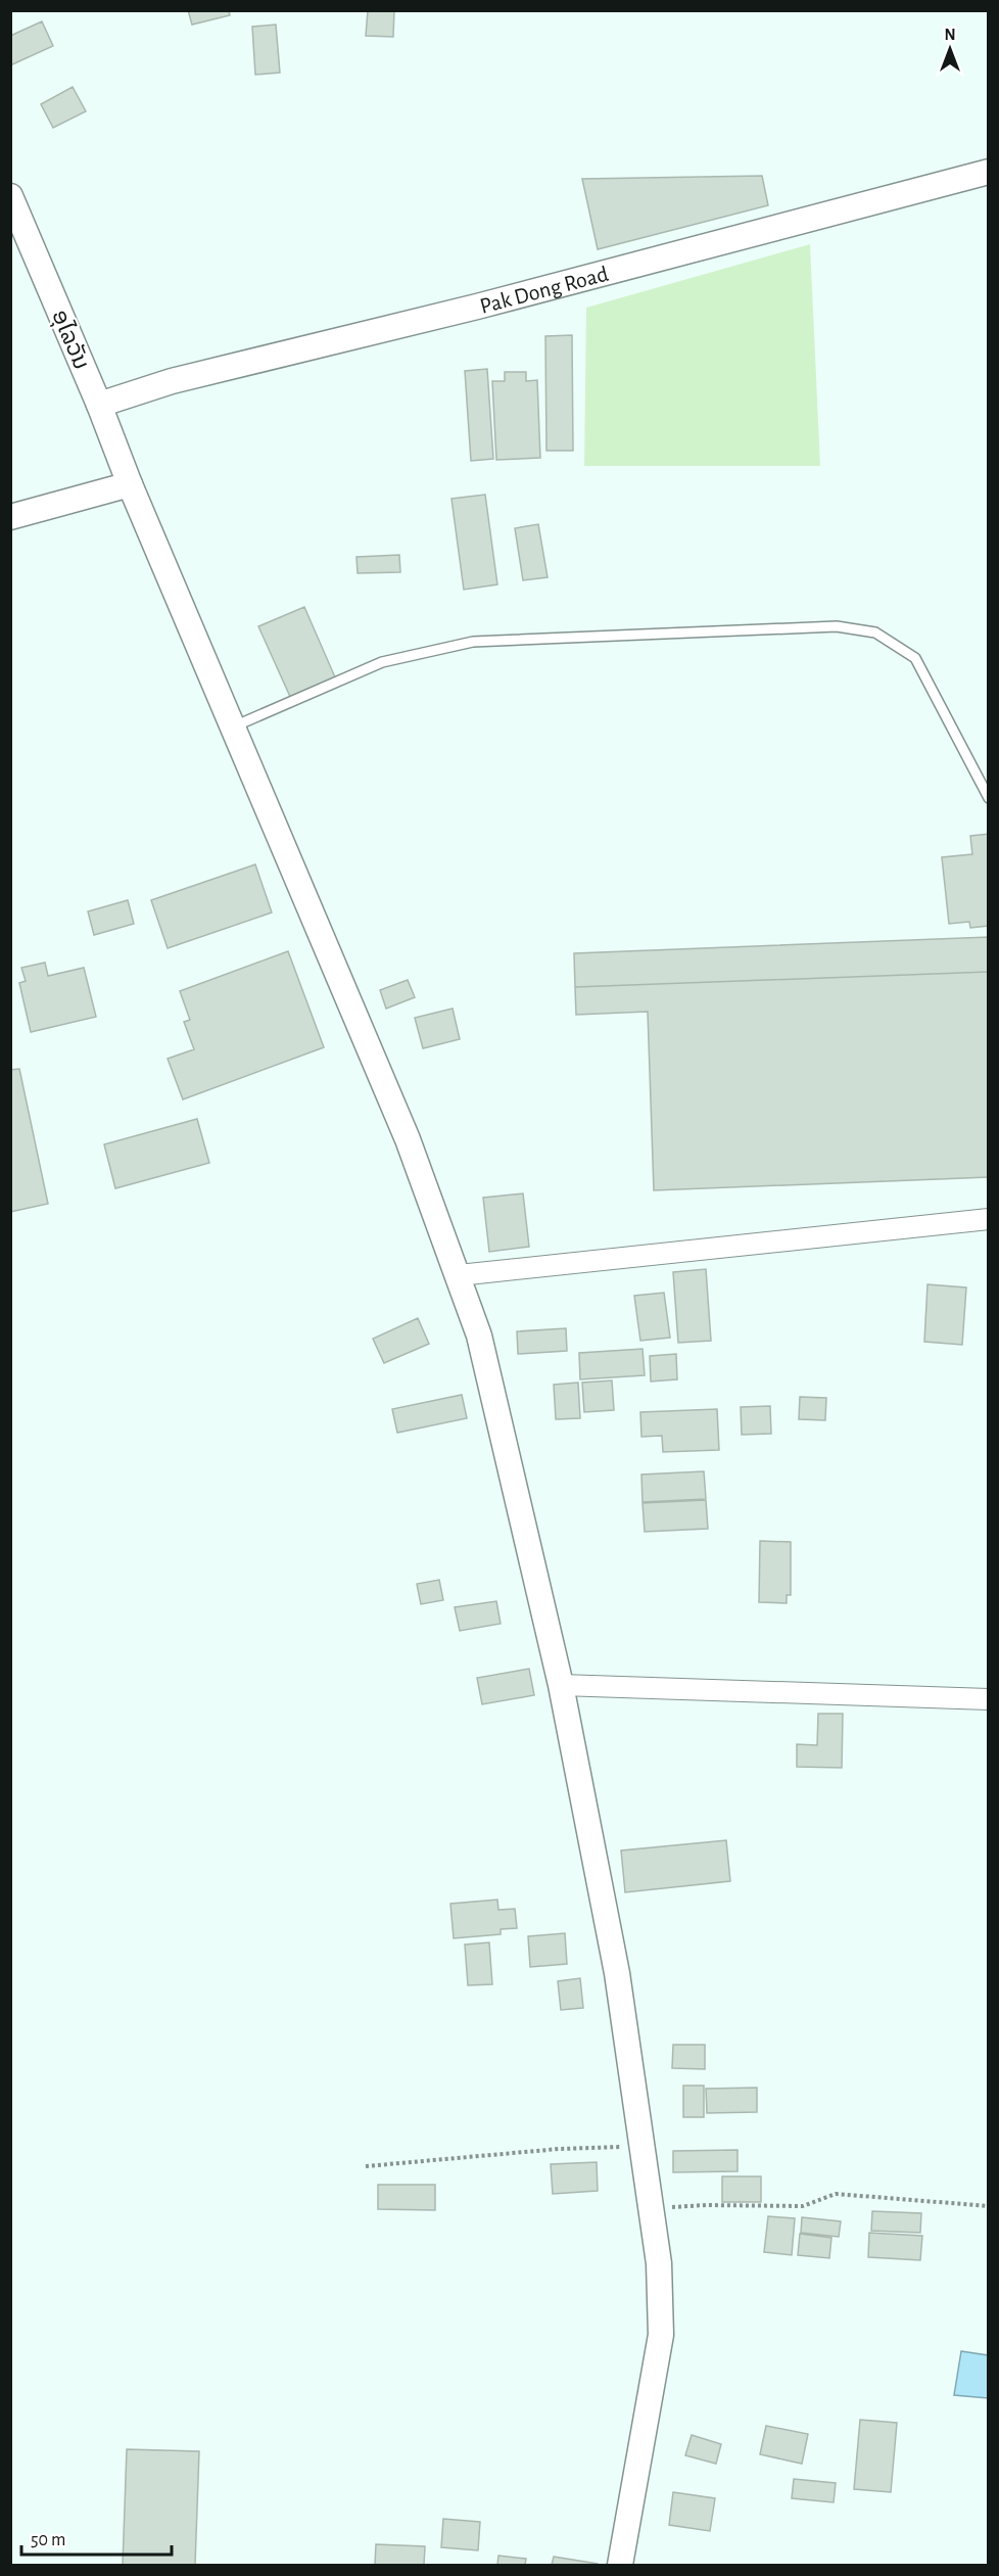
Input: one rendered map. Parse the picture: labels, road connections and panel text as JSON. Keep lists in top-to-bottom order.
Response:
{
  "streets": {
    "street": ["Pak Dong Road", "ອຸໄລວັນ"]
  },
  "crossings": [
    ["Pak Dong Road", "ອຸໄລວັນ"]
  ],
  "scale_bar": "50 m",
  "north": "top"
}
